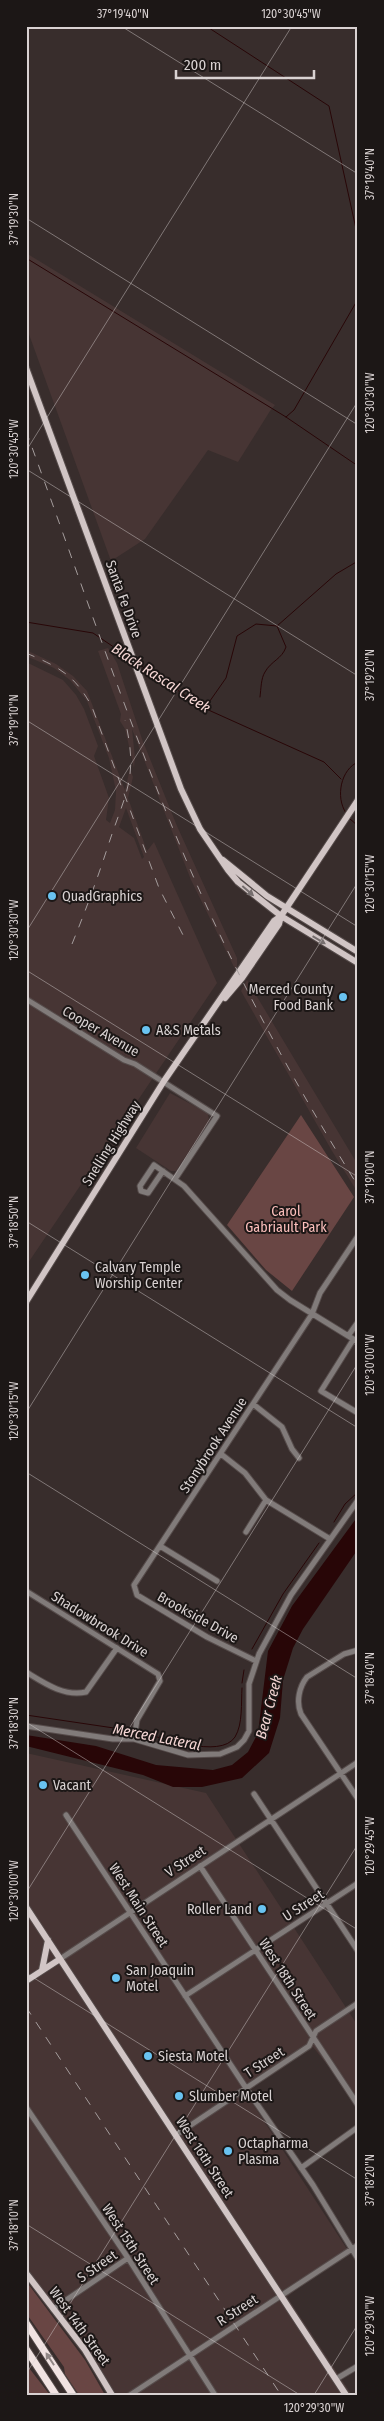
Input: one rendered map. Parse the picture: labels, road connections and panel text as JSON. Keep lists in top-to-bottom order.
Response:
{
  "streets": {
    "main road": [
      "Santa Fe Drive",
      "Snelling Highway",
      "V Street",
      "West 16th Street",
      "West 14th Street"
    ],
    "street": [
      "Cooper Avenue",
      "Stonybrook Avenue",
      "Brookside Drive",
      "Shadowbrook Drive",
      "West Main Street",
      "U Street",
      "West 18th Street",
      "T Street",
      "West 15th Street",
      "S Street",
      "R Street"
    ]
  },
  "crossings": [
    ["Santa Fe Drive", "Snelling Highway"],
    ["Cooper Avenue", "Snelling Highway"],
    ["Stonybrook Avenue", "Brookside Drive"],
    ["V Street", "West Main Street"],
    ["V Street", "West 18th Street"],
    ["V Street", "West 16th Street"],
    ["West Main Street", "U Street"],
    ["West Main Street", "T Street"],
    ["West Main Street", "R Street"],
    ["U Street", "West 18th Street"],
    ["West 18th Street", "T Street"],
    ["T Street", "West 16th Street"],
    ["West 16th Street", "R Street"],
    ["West 15th Street", "S Street"],
    ["West 15th Street", "R Street"],
    ["S Street", "West 14th Street"]
  ],
  "water": ["Black Rascal Creek", "Bear Creek", "Merced Lateral"],
  "parks": ["Carol Gabriault Park"],
  "places": [
    "QuadGraphics",
    "Merced County Food Bank",
    "A&S Metals",
    "Calvary Temple Worship Center",
    "Vacant",
    "Roller Land",
    "San Joaquin Motel",
    "Siesta Motel",
    "Slumber Motel",
    "Octapharma Plasma"
  ],
  "scale_bar": "200 m",
  "coordinates": [
    "37°19'40\"N",
    "120°30'45\"W",
    "37°19'30\"N",
    "120°30'30\"W",
    "37°19'20\"N",
    "37°19'10\"N",
    "120°30'15\"W",
    "37°19'00\"N",
    "37°18'50\"N",
    "120°30'00\"W",
    "37°18'40\"N",
    "37°18'30\"N",
    "120°29'45\"W",
    "37°18'20\"N",
    "37°18'10\"N",
    "120°29'30\"W"
  ]
}
